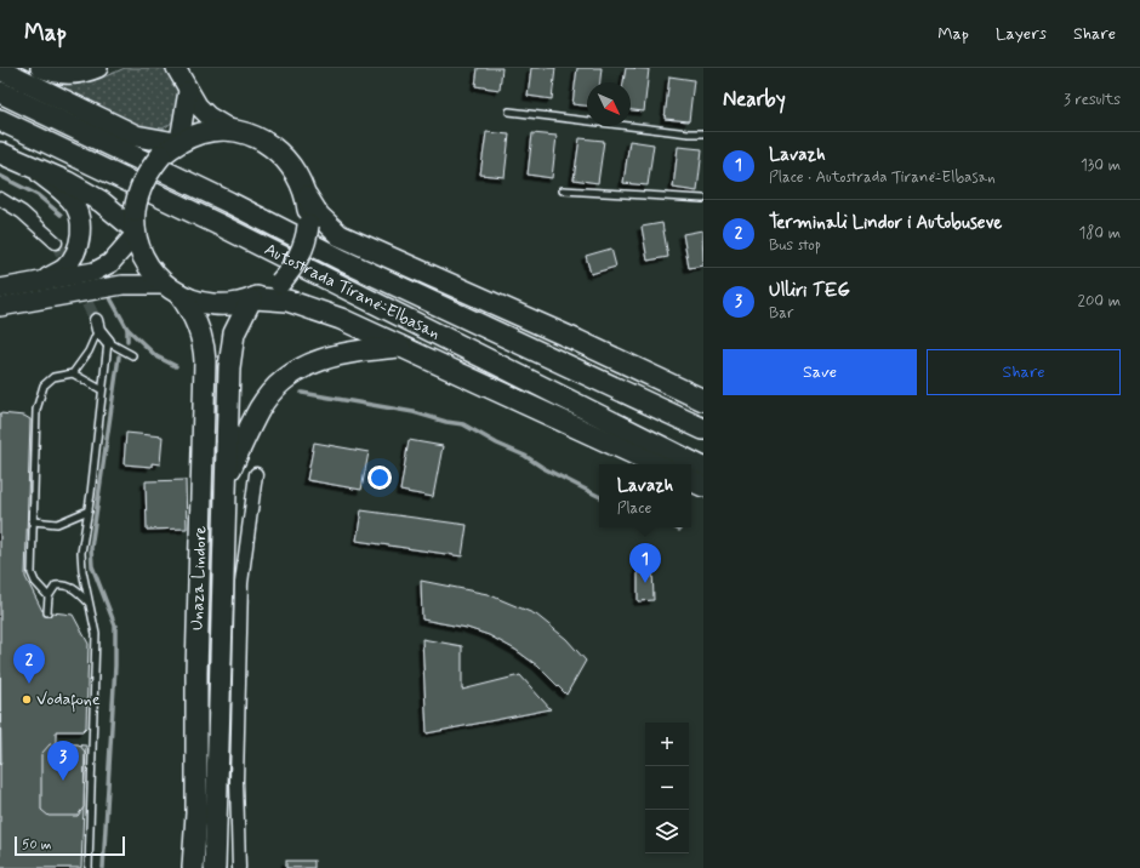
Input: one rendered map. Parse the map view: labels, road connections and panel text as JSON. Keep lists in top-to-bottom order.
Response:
{
  "streets": {
    "highway": ["Autostrada Tiranë-Elbasan", "Unaza Lindore"]
  },
  "places": ["Vodafone"],
  "scale_bar": "50 m",
  "north": "bottom right",
  "page": {
    "header": "Map",
    "nav": ["Map", "Layers", "Share"],
    "heading": ["Nearby", "3 results"],
    "list": [
      {
        "mark": "1",
        "name": "Lavazh",
        "note": "Place · Autostrada Tiranë-Elbasan",
        "value": "130 m"
      },
      {
        "mark": "2",
        "name": "Terminali Lindor i Autobuseve",
        "note": "Bus stop",
        "value": "180 m"
      },
      {
        "mark": "3",
        "name": "Ulliri TEG",
        "note": "Bar",
        "value": "200 m"
      }
    ],
    "buttons": ["Save", "Share"],
    "popup": ["Lavazh", "Place"],
    "pins": ["1", "2", "3"],
    "map_buttons": ["+", "−"],
    "scale": "50 m"
  }
}
